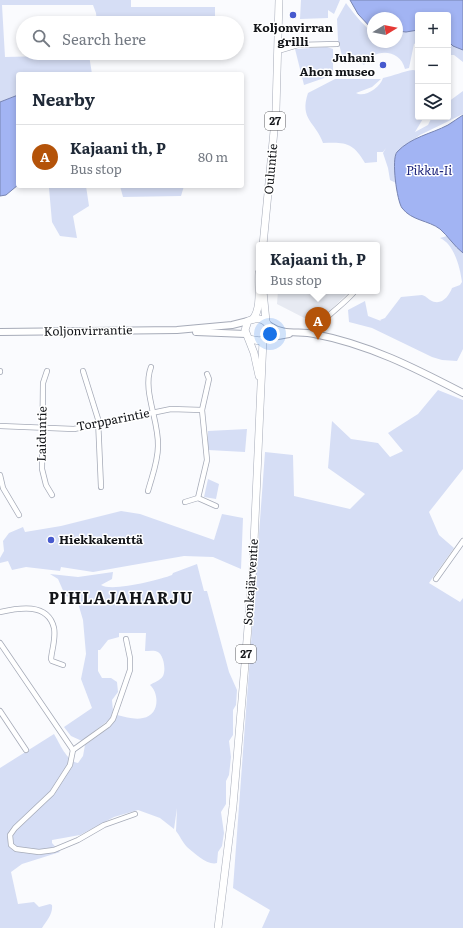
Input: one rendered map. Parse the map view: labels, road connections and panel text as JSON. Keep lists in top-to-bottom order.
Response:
{
  "streets": {
    "highway": ["27", "Ouluntie", "Sonkajärventie"],
    "main road": ["Koljonvirrantie"],
    "street": ["Torpparintie", "Laiduntie"]
  },
  "crossings": [
    ["Koljonvirrantie", "Sonkajärventie"],
    ["Torpparintie", "Laiduntie"]
  ],
  "districts": ["PIHLAJAHARJU"],
  "water": ["Pikku-Ii"],
  "places": ["Koljonvirran grilli", "Juhani Ahon museo", "Hiekkakenttä"],
  "north": "right",
  "page": {
    "map_buttons": ["+", "−"],
    "search": "Search here",
    "heading": "Nearby",
    "list": [
      {
        "mark": "A",
        "name": "Kajaani th, P",
        "note": "Bus stop",
        "value": "80 m"
      }
    ],
    "popup": ["Kajaani th, P", "Bus stop"],
    "pins": "A"
  }
}
